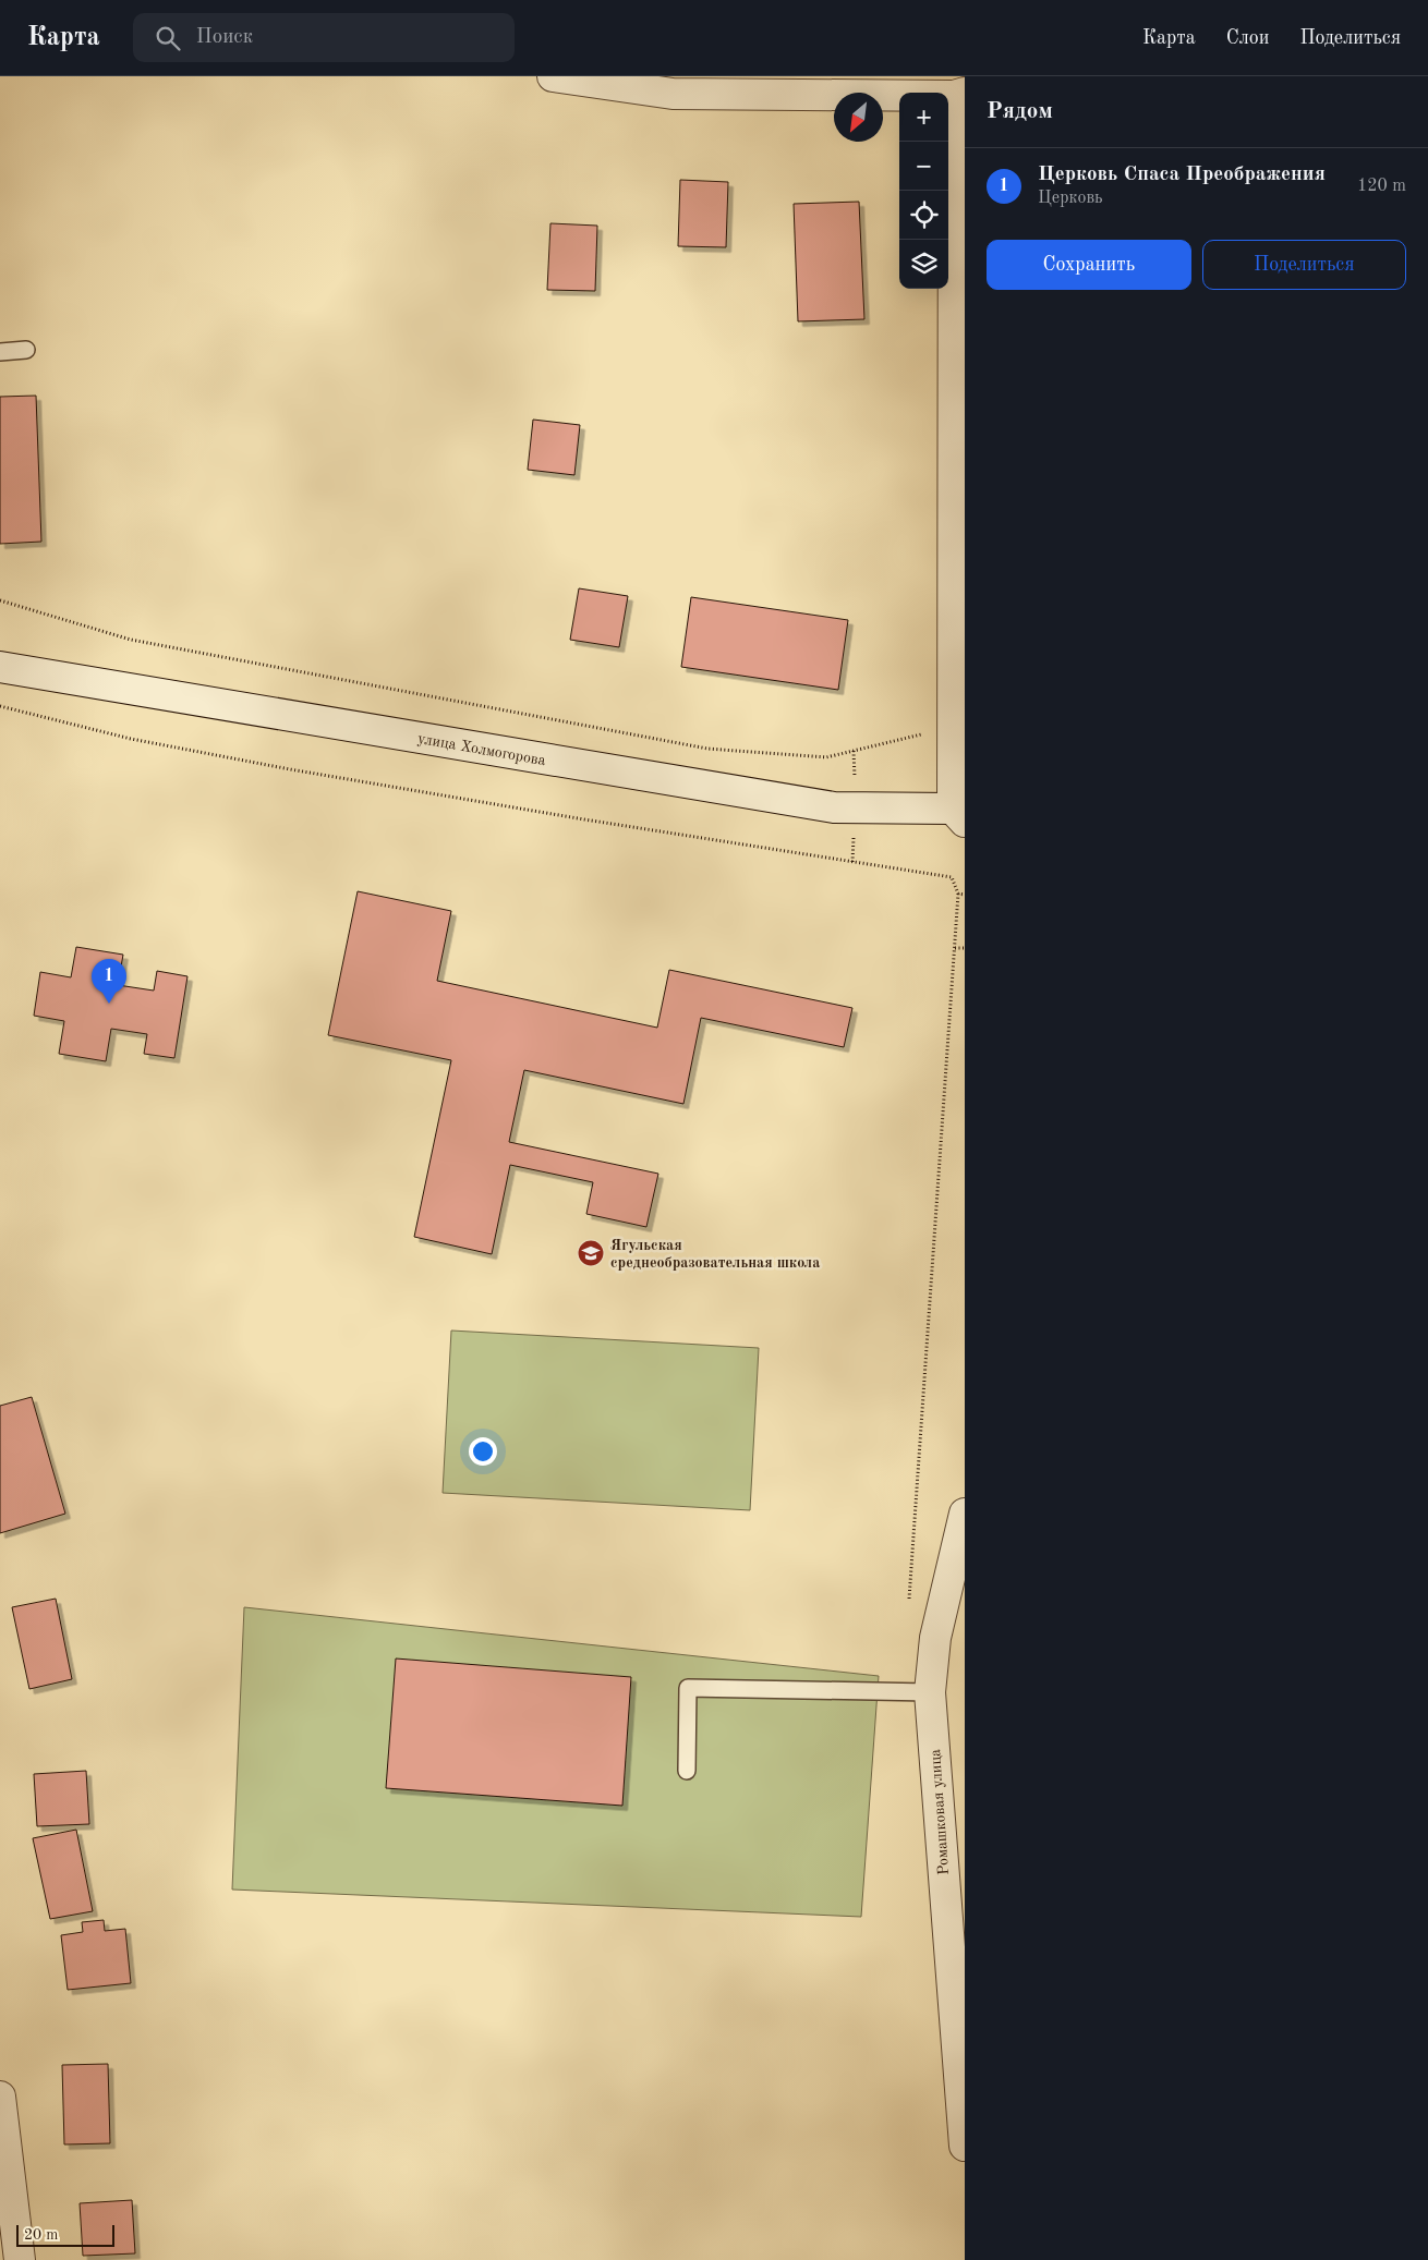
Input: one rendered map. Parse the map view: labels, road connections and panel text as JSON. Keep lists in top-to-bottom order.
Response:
{
  "streets": {
    "street": ["улица Холмогорова", "Ромашковая улица"]
  },
  "places": {
    "school or university": ["Ягульская среднеобразовательная школа"]
  },
  "scale_bar": "20 m",
  "north": "bottom left",
  "page": {
    "header": "Карта",
    "search": "Поиск",
    "nav": ["Карта", "Слои", "Поделиться"],
    "heading": "Рядом",
    "map_buttons": ["+", "−"],
    "list": [
      {
        "mark": "1",
        "name": "Церковь Спаса Преображения",
        "note": "Церковь",
        "value": "120 m"
      }
    ],
    "buttons": ["Сохранить", "Поделиться"],
    "pins": "1",
    "scale": "20 m"
  }
}
